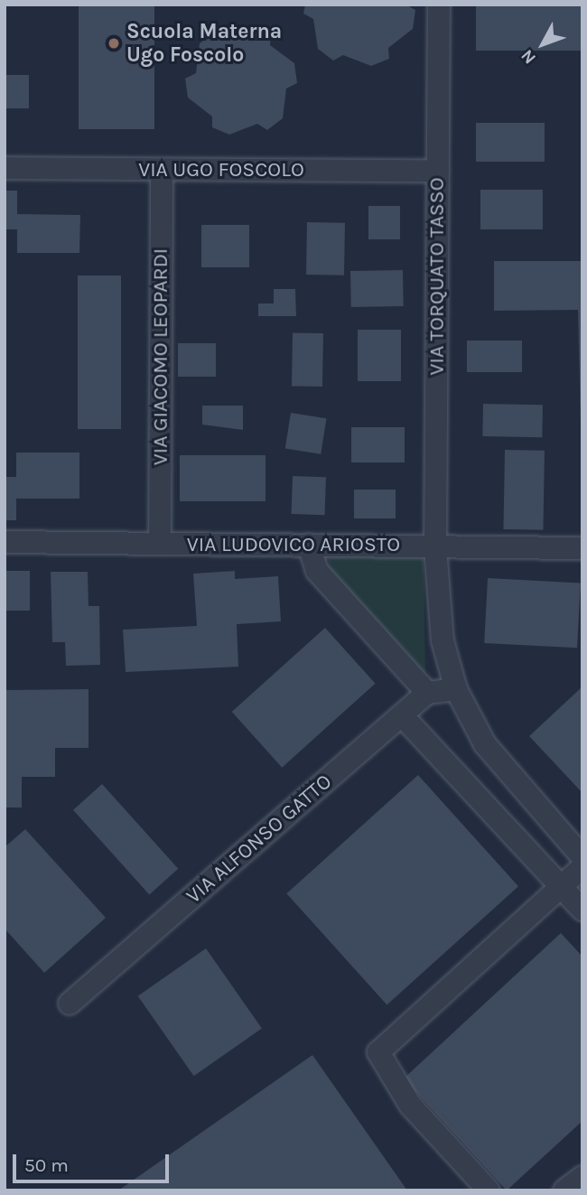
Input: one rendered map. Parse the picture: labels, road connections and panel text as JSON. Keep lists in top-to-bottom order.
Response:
{
  "streets": {
    "street": [
      "VIA UGO FOSCOLO",
      "VIA TORQUATO TASSO",
      "VIA GIACOMO LEOPARDI",
      "VIA LUDOVICO ARIOSTO",
      "VIA ALFONSO GATTO"
    ]
  },
  "crossings": [
    ["VIA UGO FOSCOLO", "VIA TORQUATO TASSO"],
    ["VIA UGO FOSCOLO", "VIA GIACOMO LEOPARDI"],
    ["VIA TORQUATO TASSO", "VIA LUDOVICO ARIOSTO"],
    ["VIA GIACOMO LEOPARDI", "VIA LUDOVICO ARIOSTO"]
  ],
  "places": ["Scuola Materna Ugo Foscolo"],
  "scale_bar": "50 m",
  "north": "bottom left"
}
